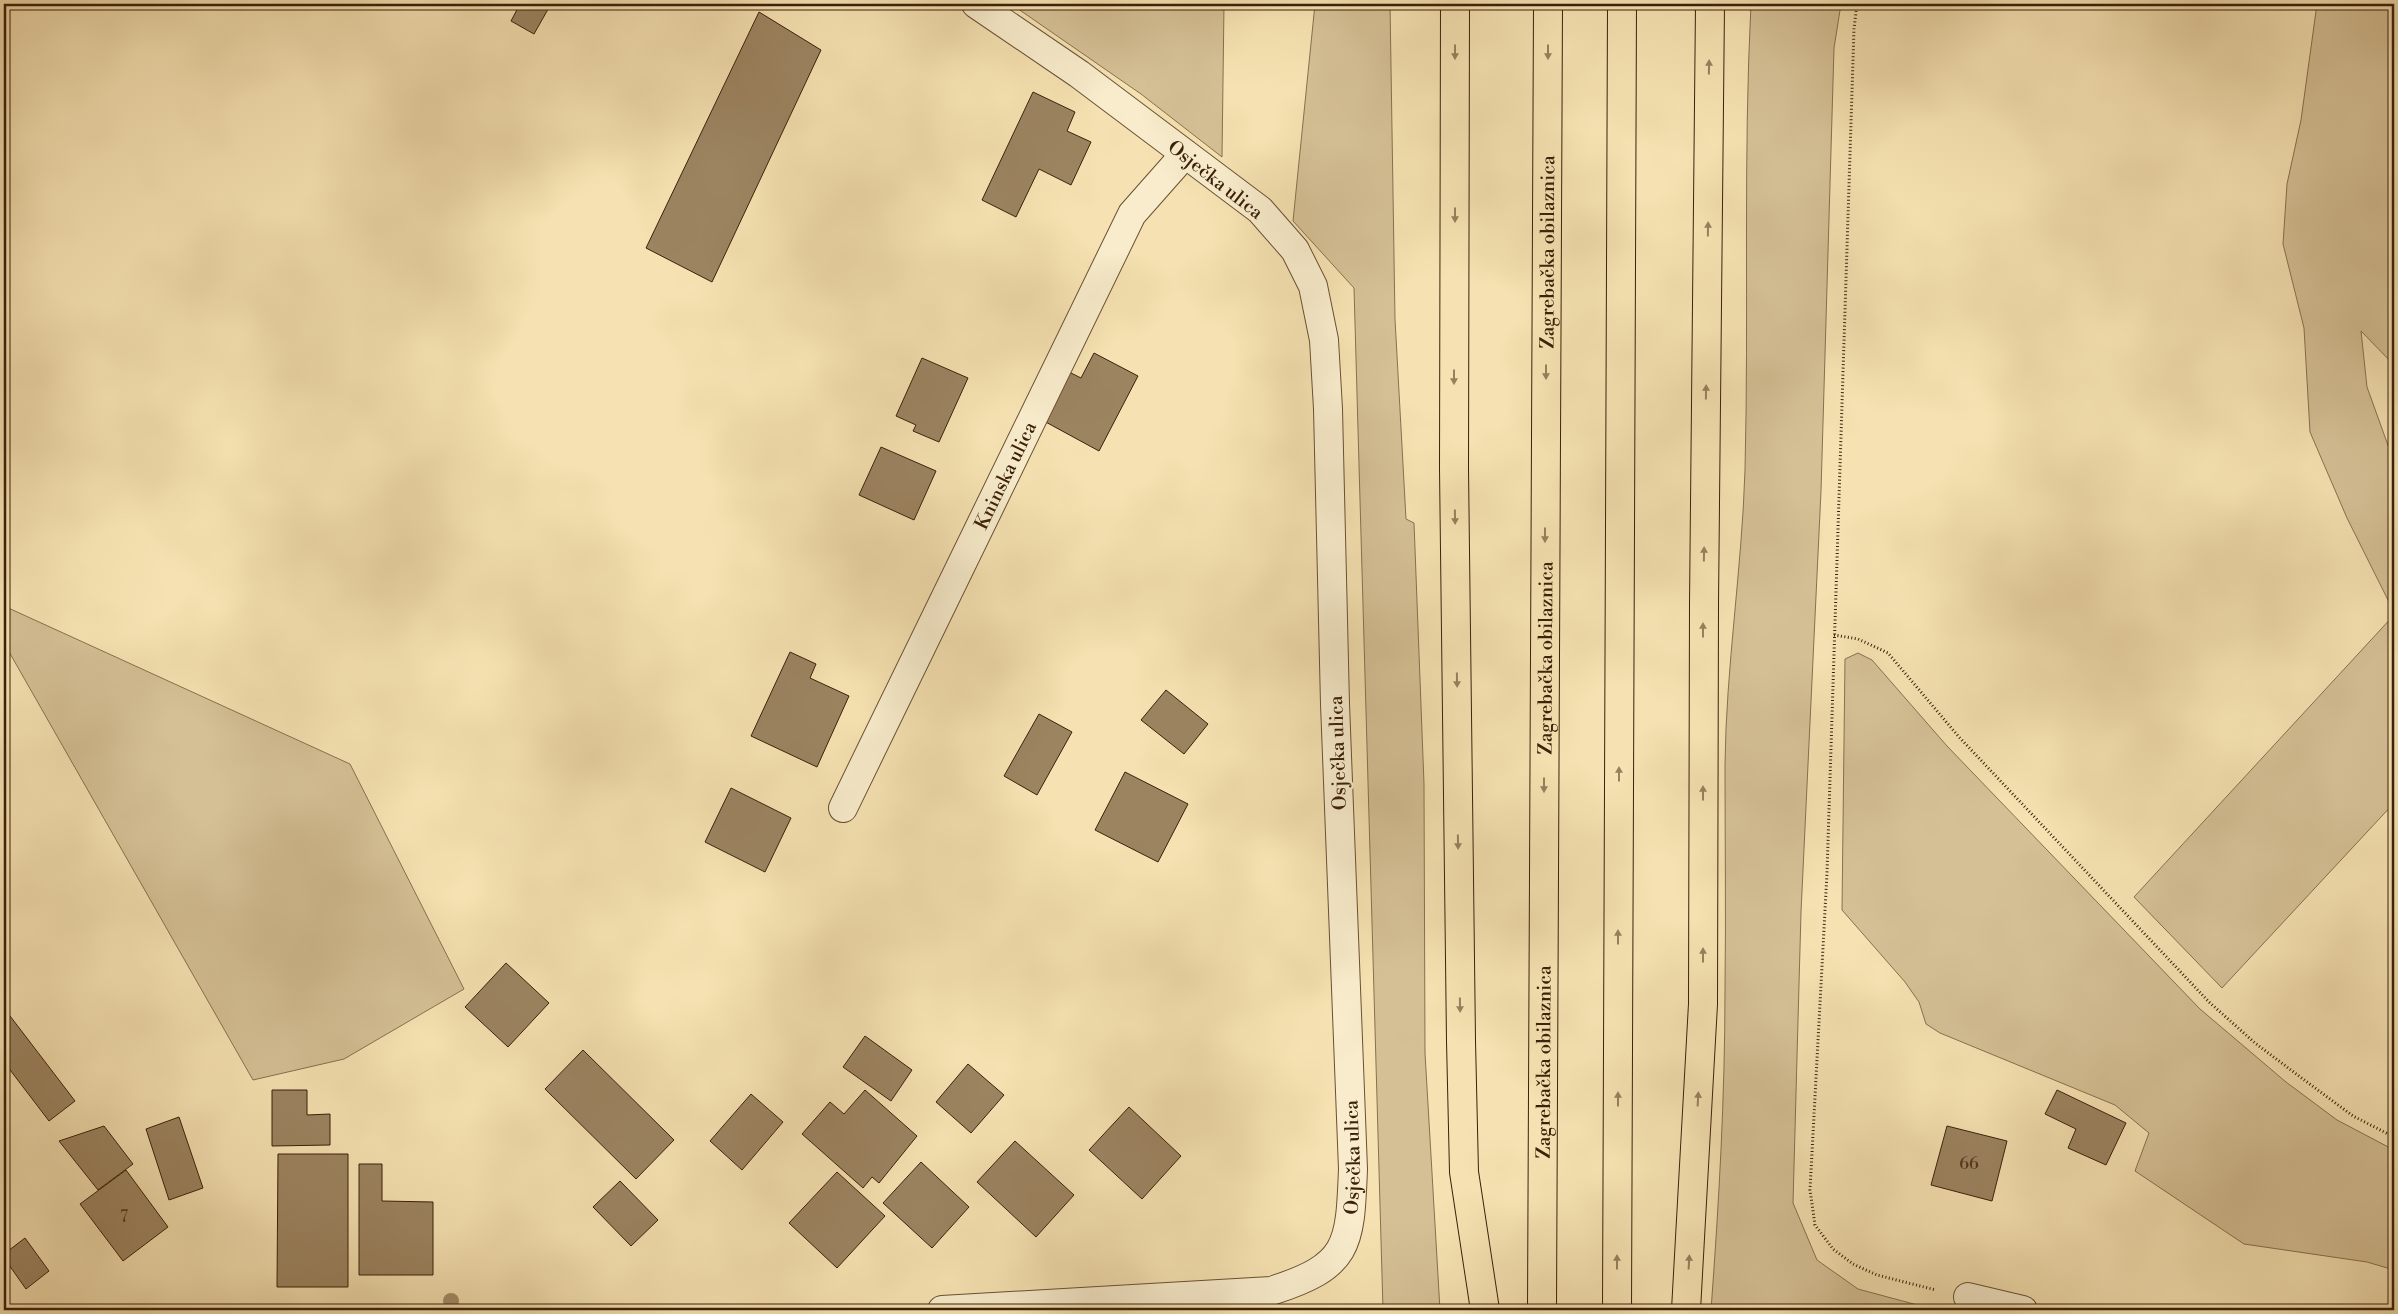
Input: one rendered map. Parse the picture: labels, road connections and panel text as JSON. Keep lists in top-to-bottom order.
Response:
{
  "streets": {
    "highway": ["Zagrebačka obilaznica"],
    "street": ["Osječka ulica", "Kninska ulica"]
  },
  "crossings": [
    ["Osječka ulica", "Kninska ulica"]
  ],
  "house_numbers": ["66", "7"]
}
